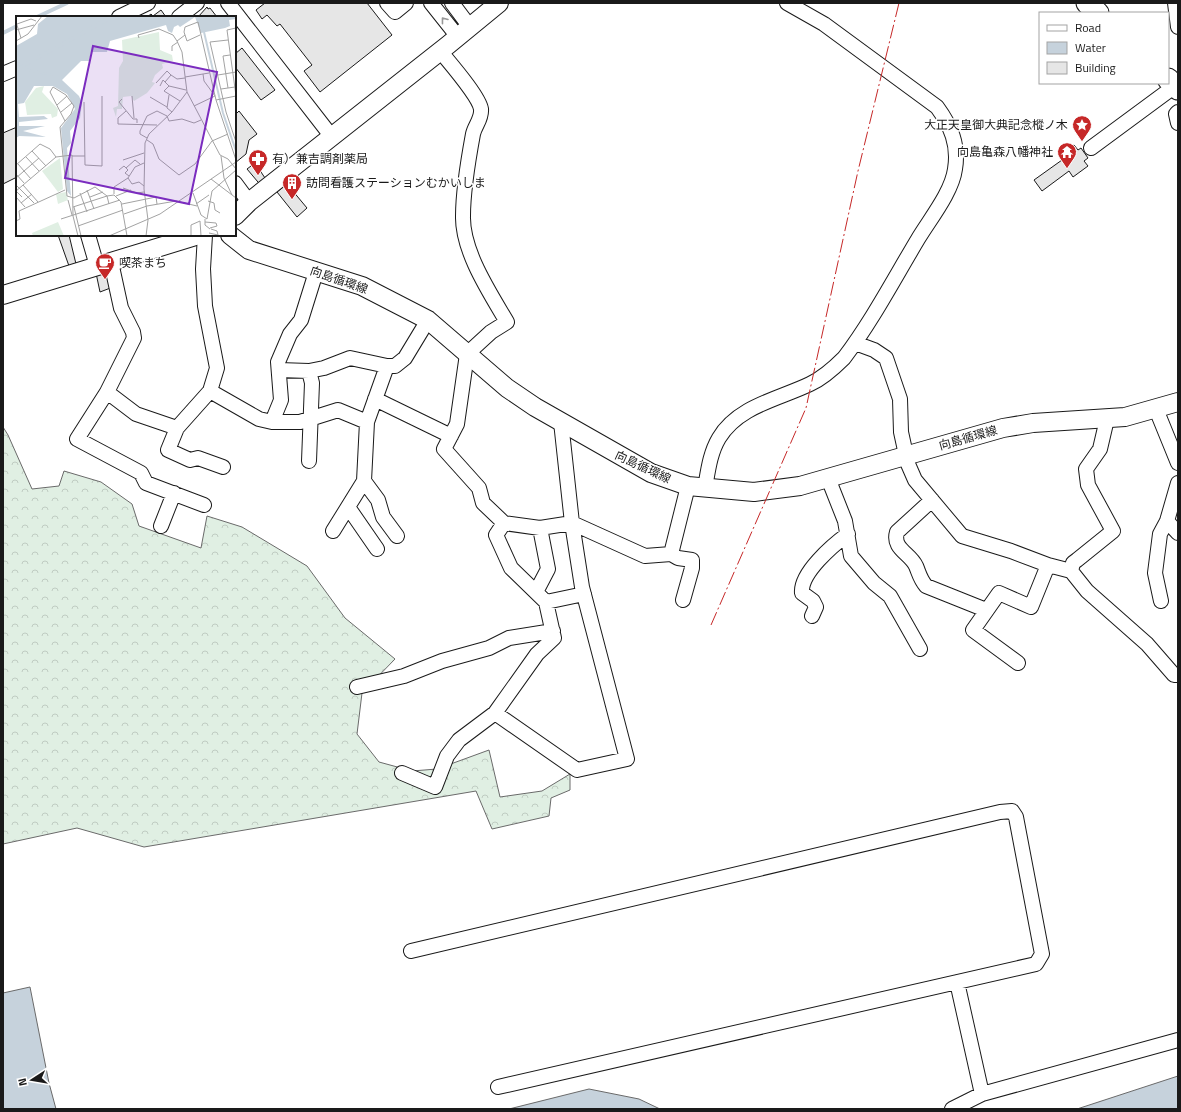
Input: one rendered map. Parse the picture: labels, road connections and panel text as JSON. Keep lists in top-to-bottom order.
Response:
{
  "streets": {
    "main road": ["向島循環線"]
  },
  "places": {
    "place": ["大正天皇御大典記念樅ノ木"],
    "temple": ["向島亀森八幡神社"],
    "pharmacy": ["有）兼吉調剤薬局"],
    "building": ["訪問看護ステーションむかいしま"],
    "cafe": ["喫茶まち"]
  },
  "legend": ["Road", "Water", "Building"],
  "north": "left"
}
